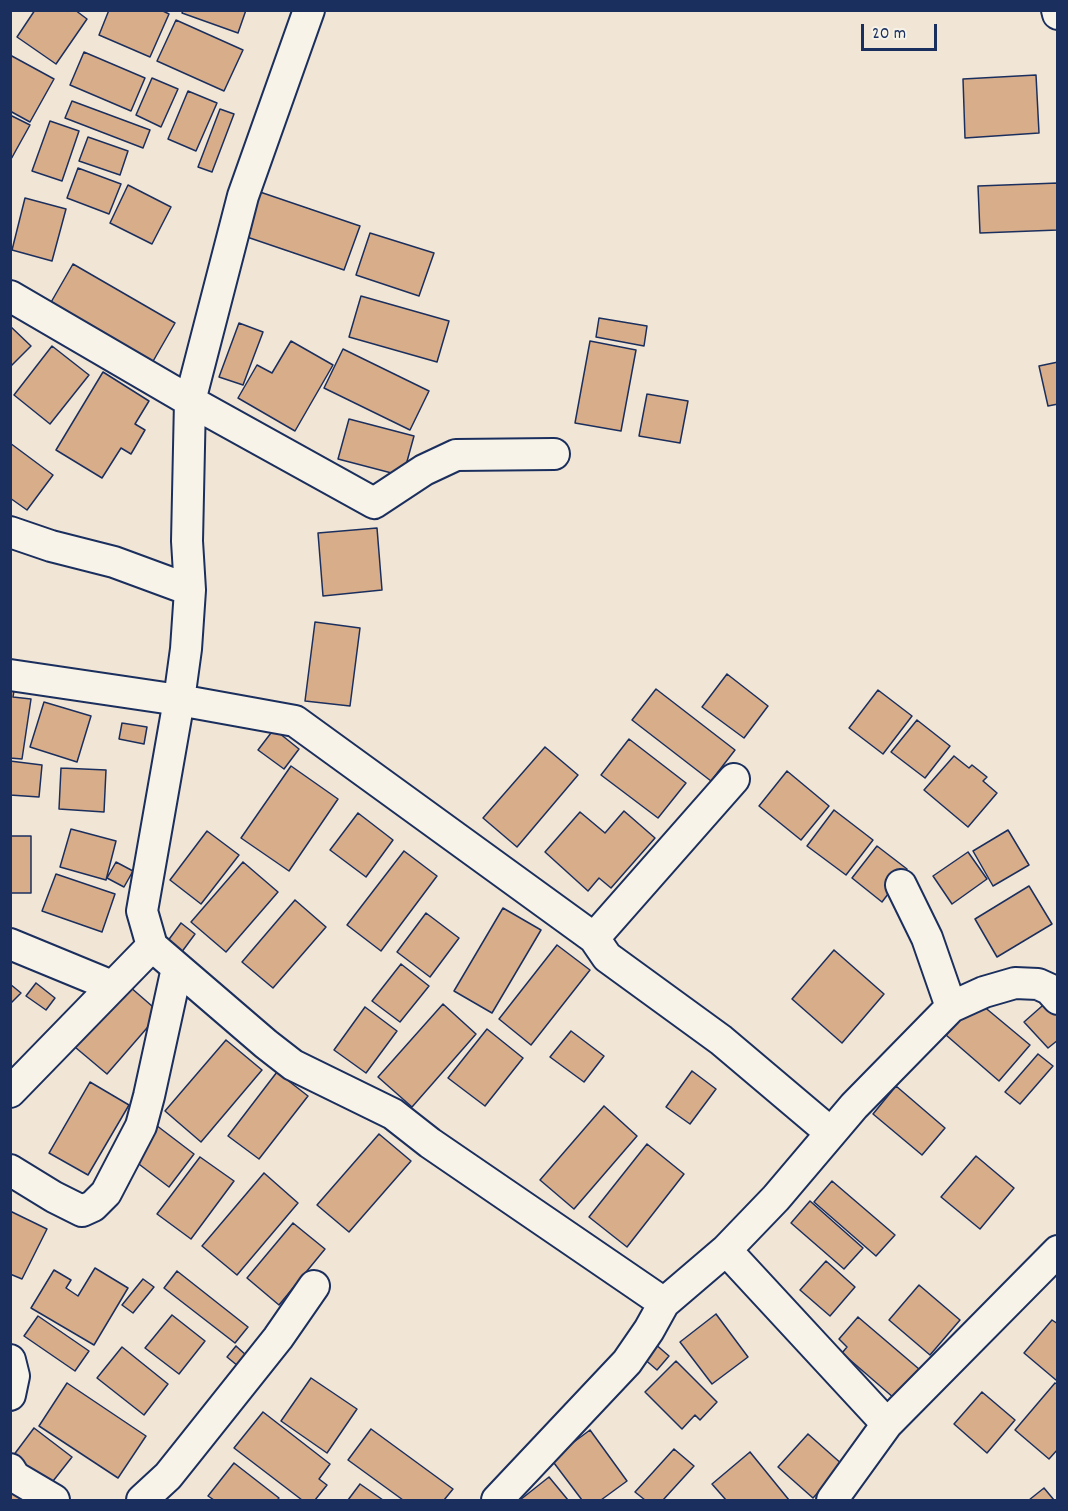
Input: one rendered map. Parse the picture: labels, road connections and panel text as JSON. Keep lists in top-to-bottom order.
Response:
{
  "scale_bar": "20 m"
}
